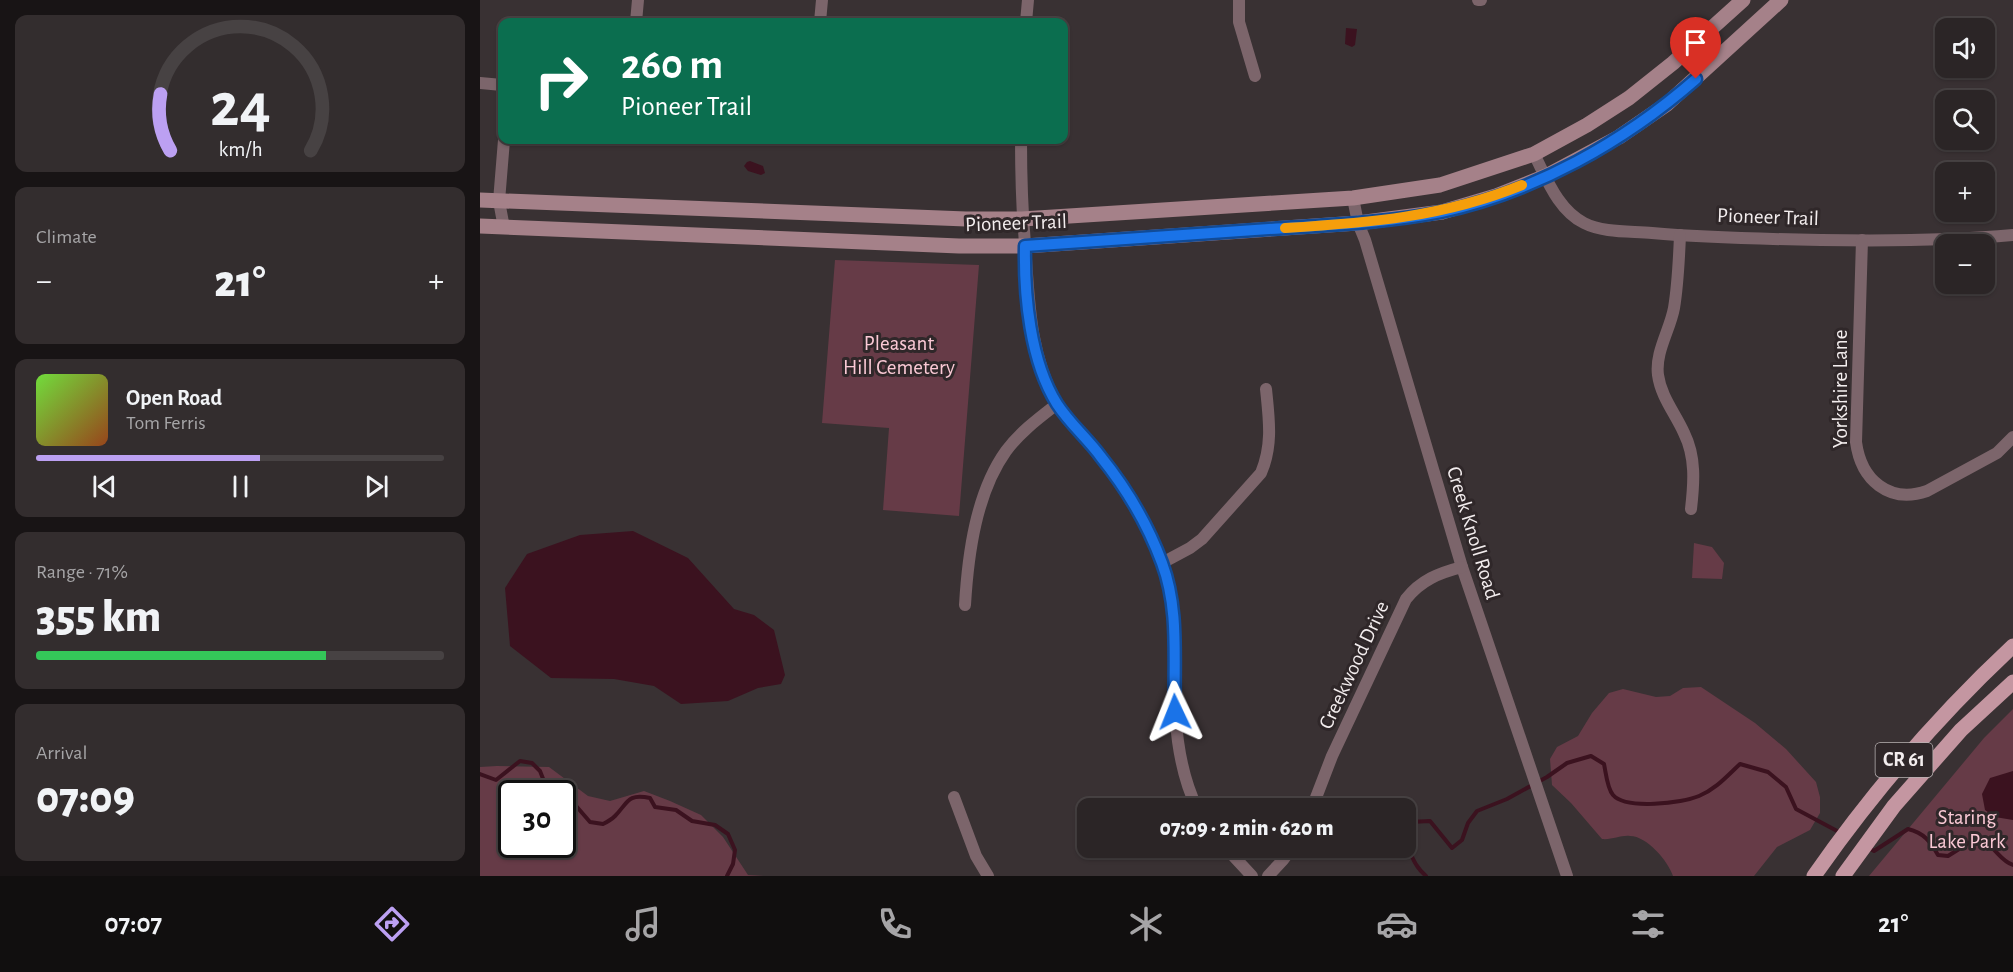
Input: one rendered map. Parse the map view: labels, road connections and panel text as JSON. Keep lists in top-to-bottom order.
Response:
{
  "streets": {
    "main road": ["Pioneer Trail", "CR 61"],
    "street": ["Yorkshire Lane", "Creek Knoll Road", "Creekwood Drive"]
  },
  "crossings": [
    ["Pioneer Trail", "Yorkshire Lane"],
    ["Pioneer Trail", "Creek Knoll Road"],
    ["Creek Knoll Road", "Creekwood Drive"]
  ],
  "parks": ["Pleasant Hill Cemetery", "Staring Lake Park"],
  "page": {
    "map_buttons": ["+", "−"],
    "turn": ["260 m", "Pioneer Trail"],
    "tile": [
      "Climate",
      ["Range · 71%", "355 km"],
      ["Arrival", "07:09"]
    ],
    "heat": ["−", "21°", "+"],
    "song": ["Open Road", "Tom Ferris"],
    "limit": "30",
    "trip": "07:09 · 2 min · 620 m",
    "tabs": ["07:07", "21°"],
    "gauge": ["24", "km/h"]
  }
}
